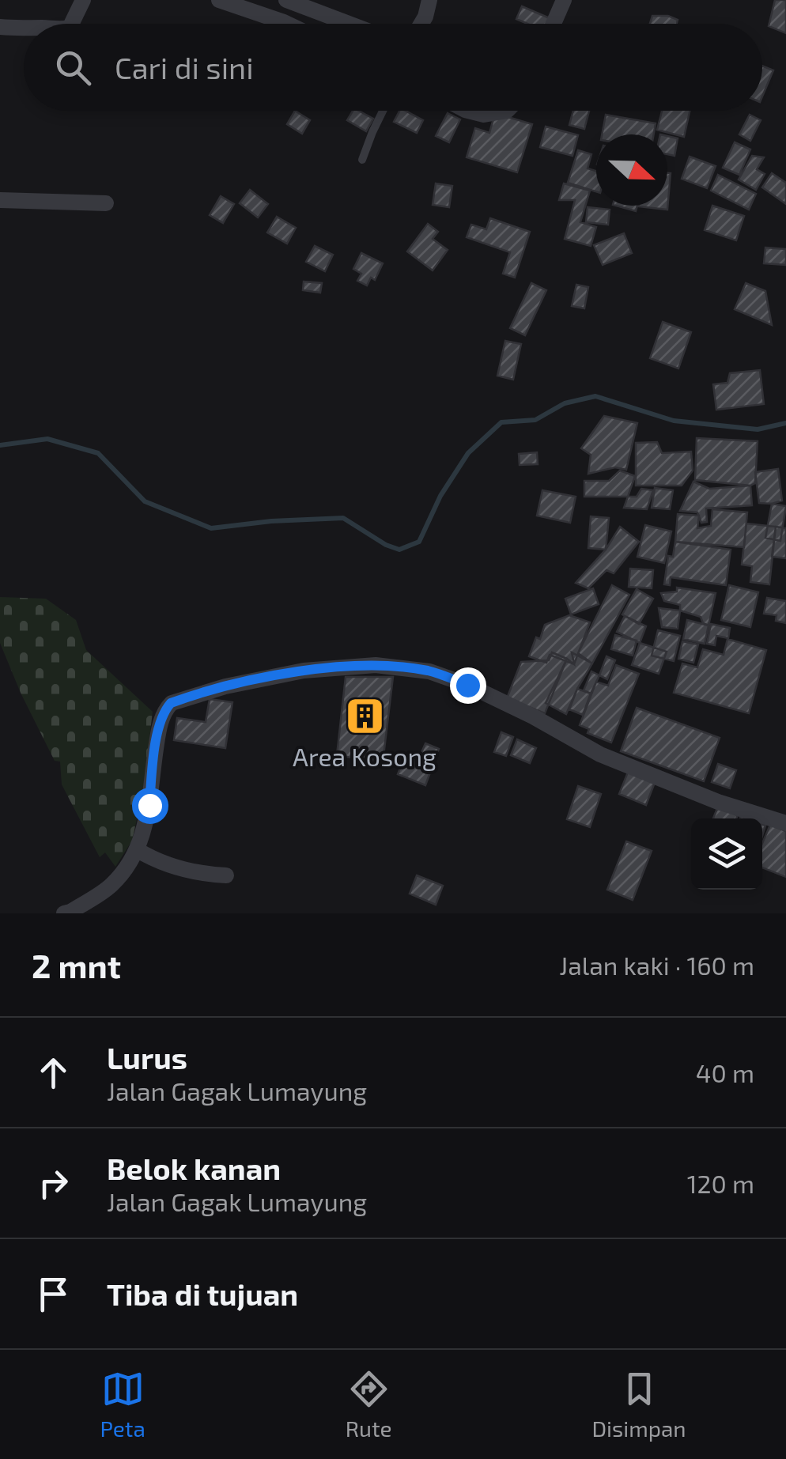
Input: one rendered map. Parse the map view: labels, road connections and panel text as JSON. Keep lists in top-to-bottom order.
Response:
{
  "places": {
    "building": ["Area Kosong"]
  },
  "north": "right",
  "page": {
    "search": "Cari di sini",
    "heading": ["2 mnt", "Jalan kaki · 160 m"],
    "list": [
      ["Lurus", "Jalan Gagak Lumayung", "40 m"],
      ["Belok kanan", "Jalan Gagak Lumayung", "120 m"],
      "Tiba di tujuan"
    ],
    "nav": ["Peta", "Rute", "Disimpan"]
  }
}
